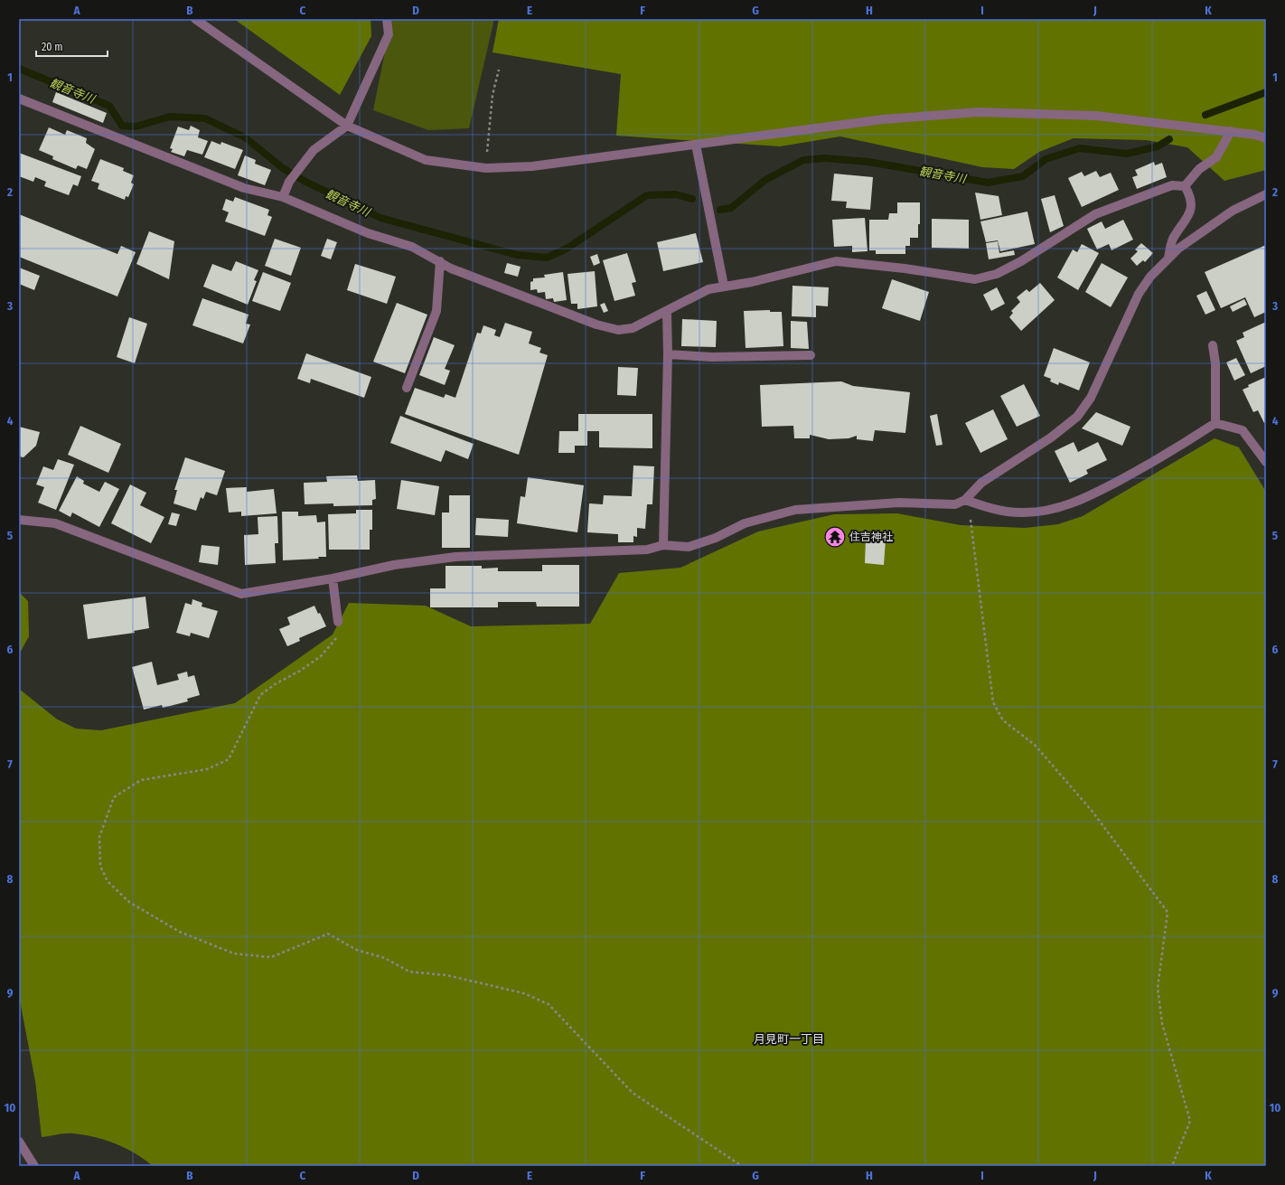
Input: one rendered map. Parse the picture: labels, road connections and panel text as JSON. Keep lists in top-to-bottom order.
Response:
{
  "districts": ["月見町一丁目"],
  "water": ["観音寺川"],
  "places": {
    "temple": ["住吉神社"]
  },
  "scale_bar": "20 m",
  "grid": {
    "columns": [
      "A",
      "B",
      "C",
      "D",
      "E",
      "F",
      "G",
      "H",
      "I",
      "J",
      "K"
    ],
    "rows": [
      "1",
      "2",
      "3",
      "4",
      "5",
      "6",
      "7",
      "8",
      "9",
      "10"
    ]
  }
}
